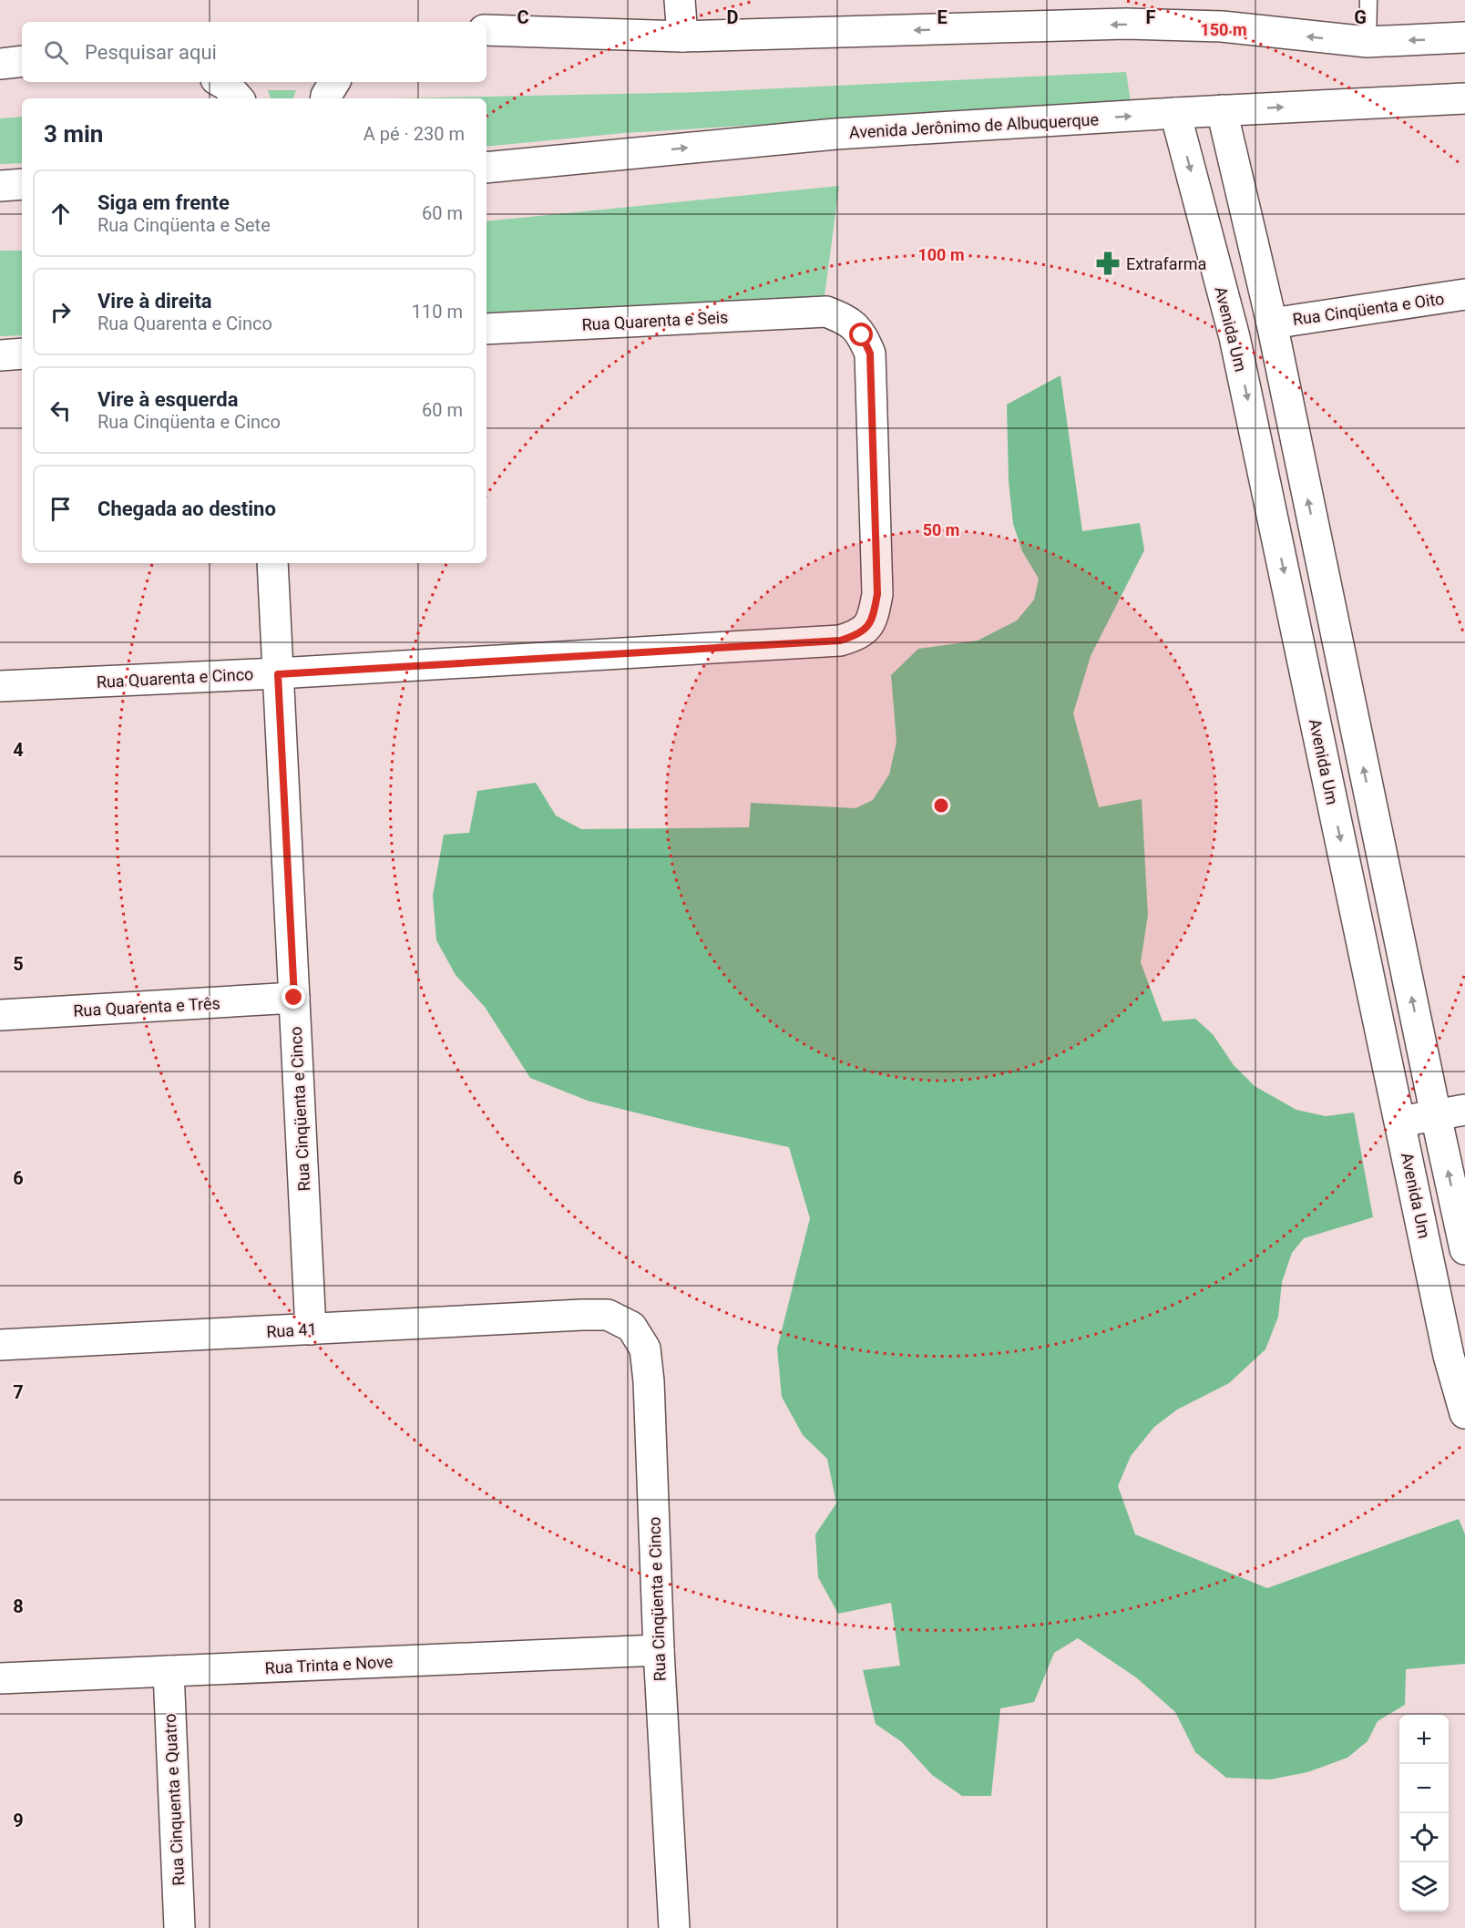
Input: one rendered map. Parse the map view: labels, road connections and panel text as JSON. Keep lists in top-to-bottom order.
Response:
{
  "streets": {
    "street": [
      "Avenida Jerônimo de Albuquerque",
      "Rua Cinqüenta e Oito",
      "Rua Quarenta e Seis",
      "Avenida Um",
      "Rua Quarenta e Cinco",
      "Rua Quarenta e Três",
      "Rua Cinqüenta e Cinco",
      "Rua 41",
      "Rua Trinta e Nove",
      "Rua Cinquenta e Quatro"
    ]
  },
  "crossings": [
    ["Avenida Jerônimo de Albuquerque", "Avenida Um"],
    ["Rua Quarenta e Seis", "Rua Quarenta e Cinco"],
    ["Rua Quarenta e Cinco", "Rua Cinqüenta e Cinco"],
    ["Rua Quarenta e Três", "Rua Cinqüenta e Cinco"],
    ["Rua Cinqüenta e Cinco", "Rua 41"],
    ["Rua Cinqüenta e Cinco", "Rua Trinta e Nove"],
    ["Rua Trinta e Nove", "Rua Cinquenta e Quatro"]
  ],
  "places": {
    "pharmacy": ["Extrafarma"]
  },
  "page": {
    "search": "Pesquisar aqui",
    "heading": ["3 min", "A pé · 230 m"],
    "list": [
      ["Siga em frente", "Rua Cinqüenta e Sete", "60 m"],
      ["Vire à direita", "Rua Quarenta e Cinco", "110 m"],
      ["Vire à esquerda", "Rua Cinqüenta e Cinco", "60 m"],
      "Chegada ao destino"
    ],
    "map_buttons": ["+", "−"]
  },
  "grid": {
    "columns": [
      "C",
      "D",
      "E",
      "F",
      "G"
    ],
    "rows": [
      "4",
      "5",
      "6",
      "7",
      "8",
      "9"
    ]
  },
  "rings": ["150 m", "100 m", "50 m"]
}
